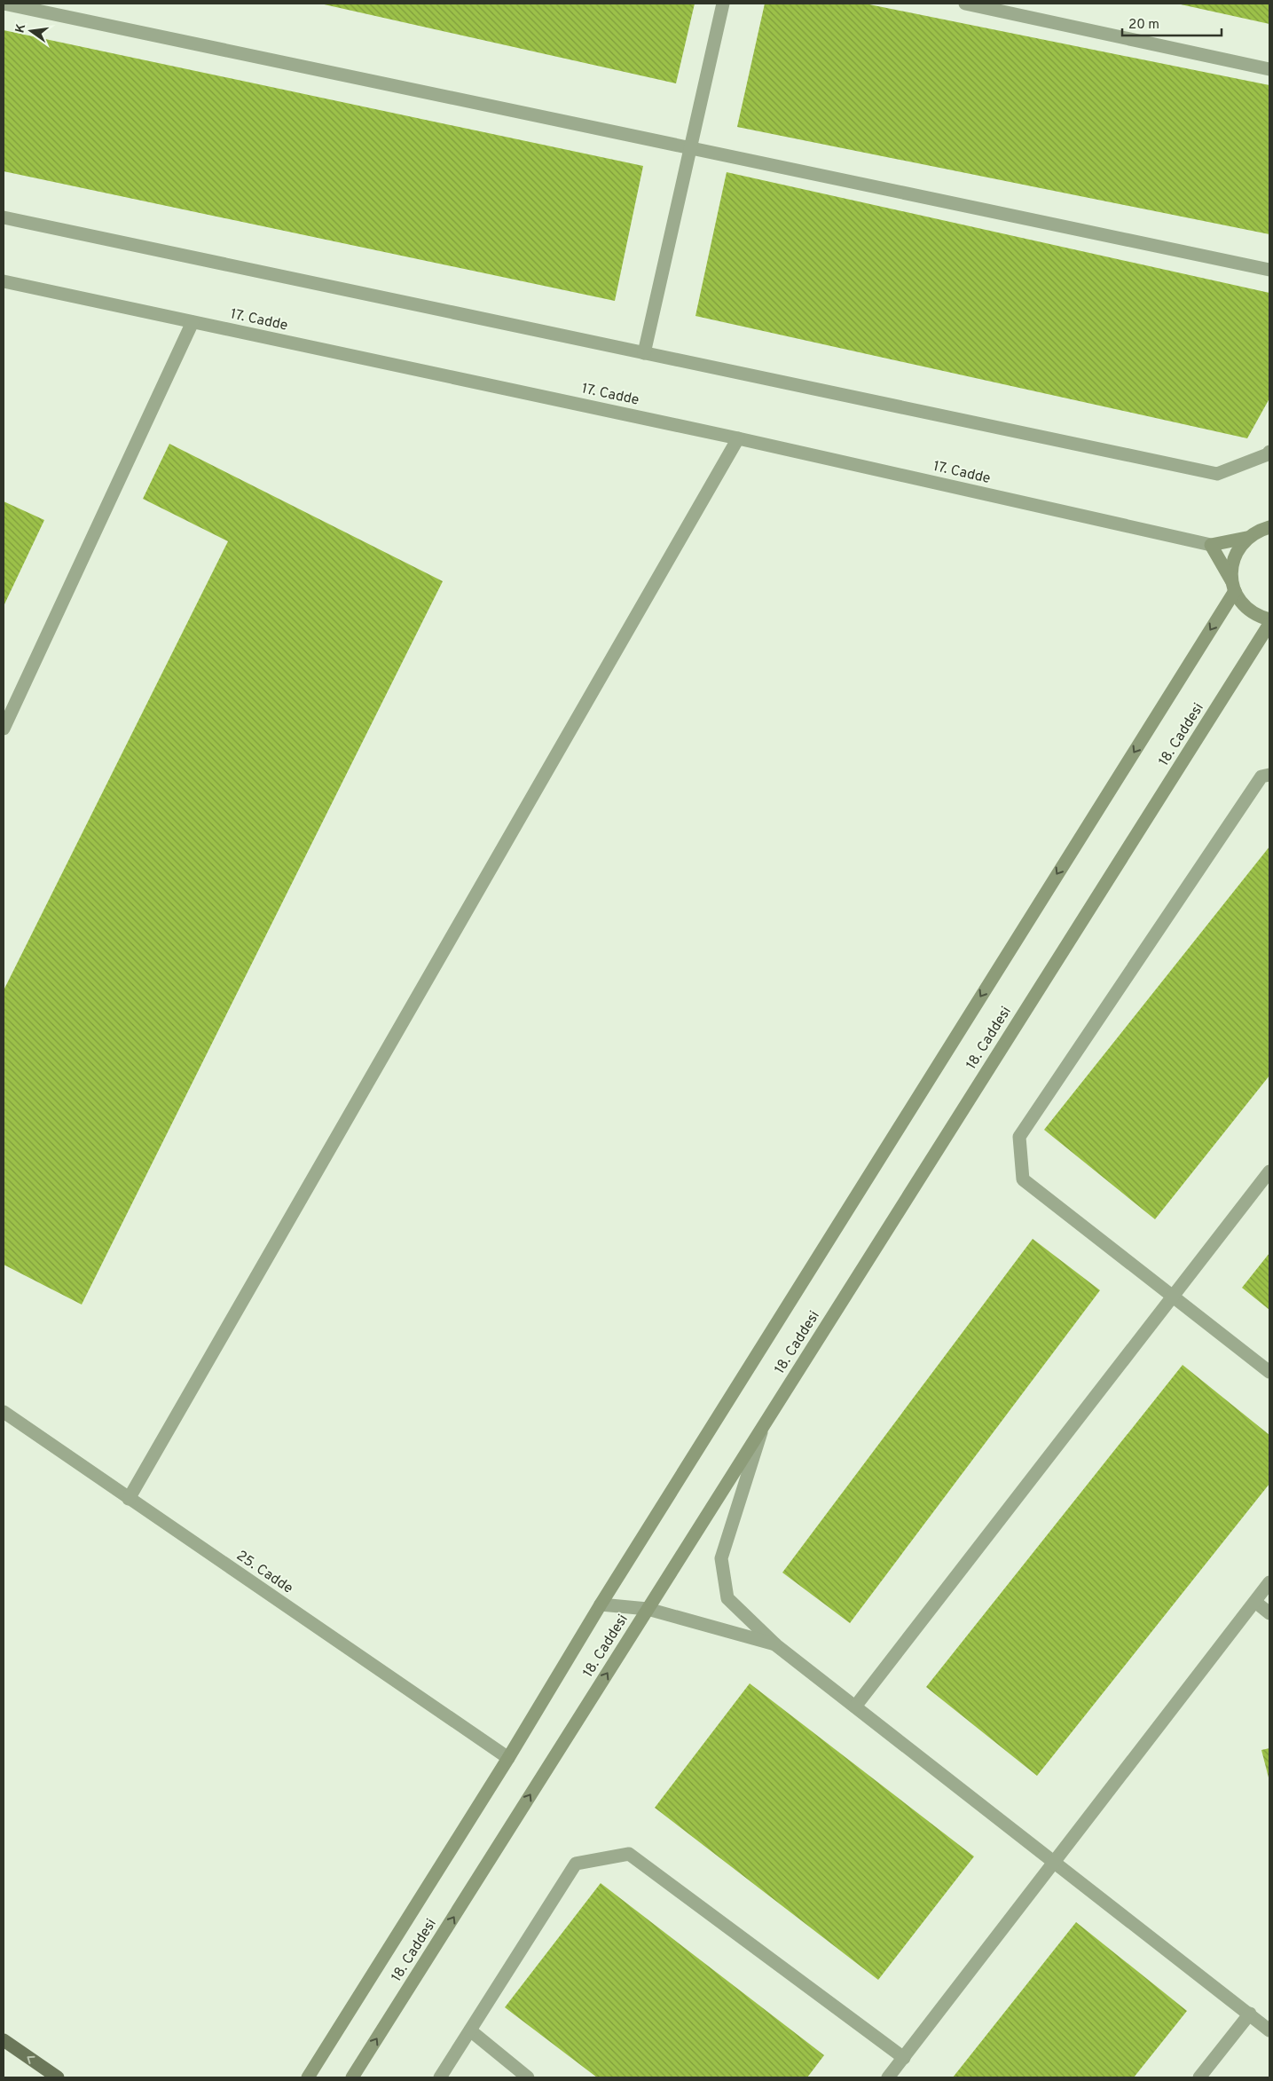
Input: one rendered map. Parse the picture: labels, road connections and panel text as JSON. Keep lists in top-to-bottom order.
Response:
{
  "streets": {
    "street": ["17. Cadde", "18. Caddesi", "25. Cadde"]
  },
  "scale_bar": "20 m",
  "north": "left"
}
